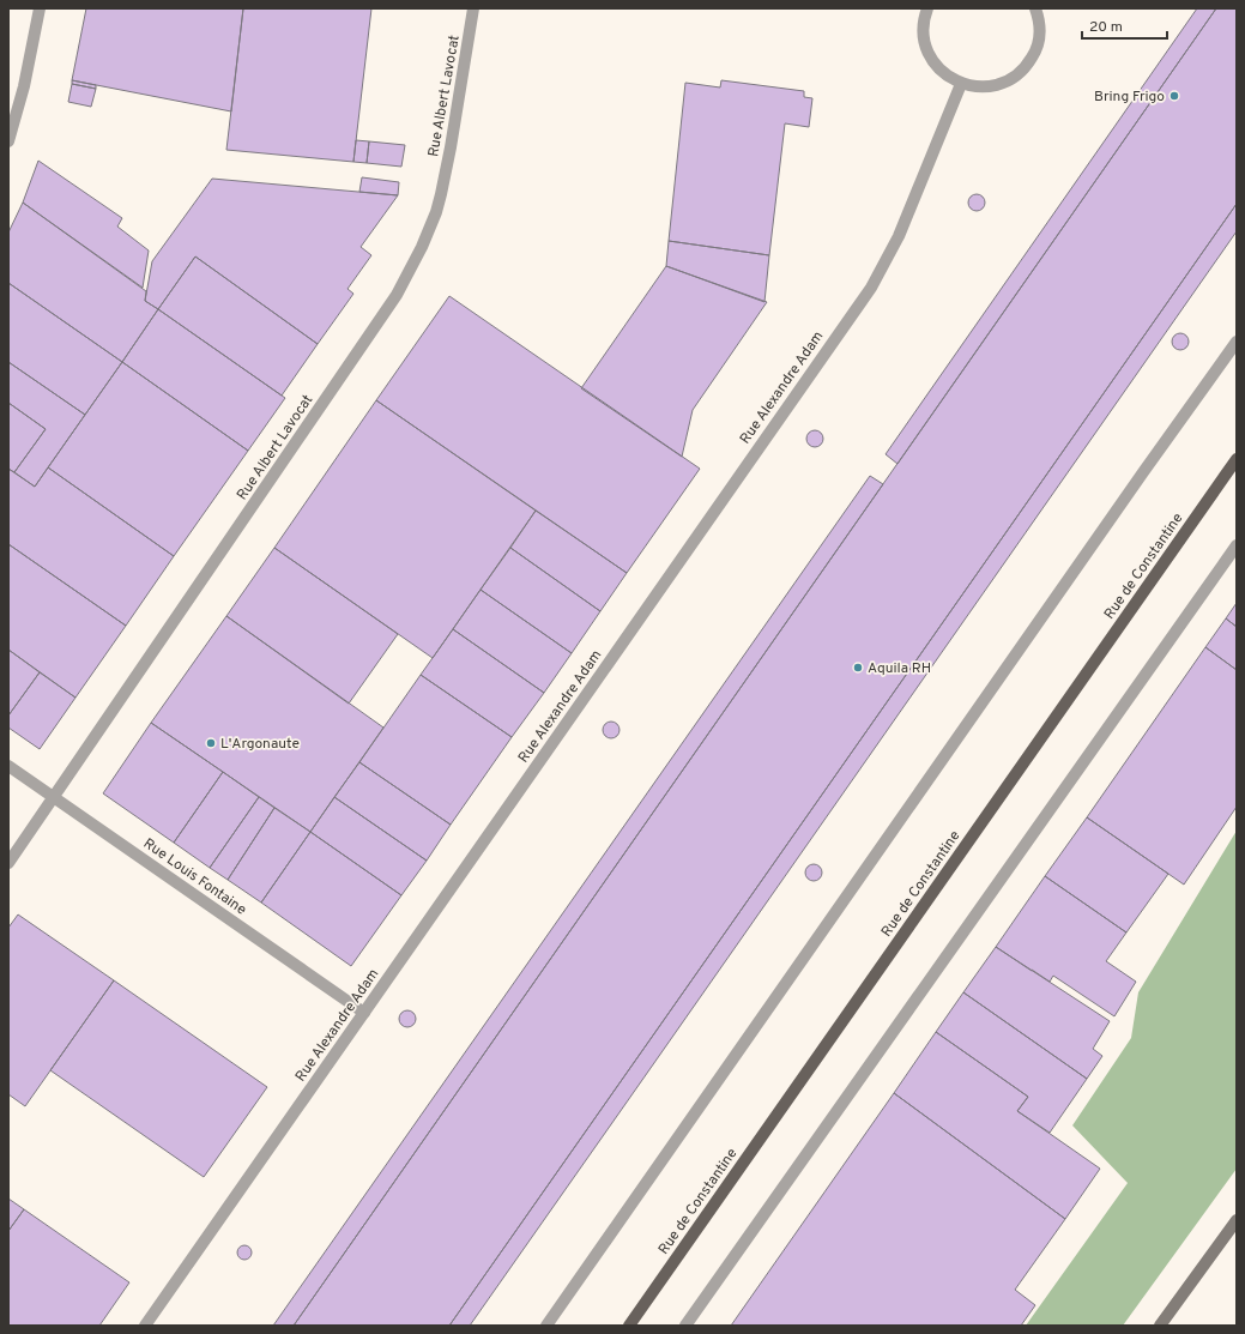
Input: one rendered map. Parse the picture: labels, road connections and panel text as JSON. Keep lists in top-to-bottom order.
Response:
{
  "streets": {
    "main road": ["Rue de Constantine"],
    "street": ["Rue Albert Lavocat", "Rue Alexandre Adam", "Rue Louis Fontaine"]
  },
  "crossings": [
    ["Rue Albert Lavocat", "Rue Louis Fontaine"],
    ["Rue Alexandre Adam", "Rue Louis Fontaine"]
  ],
  "places": ["Bring Frigo", "Aquila RH", "L'Argonaute"],
  "scale_bar": "20 m"
}
